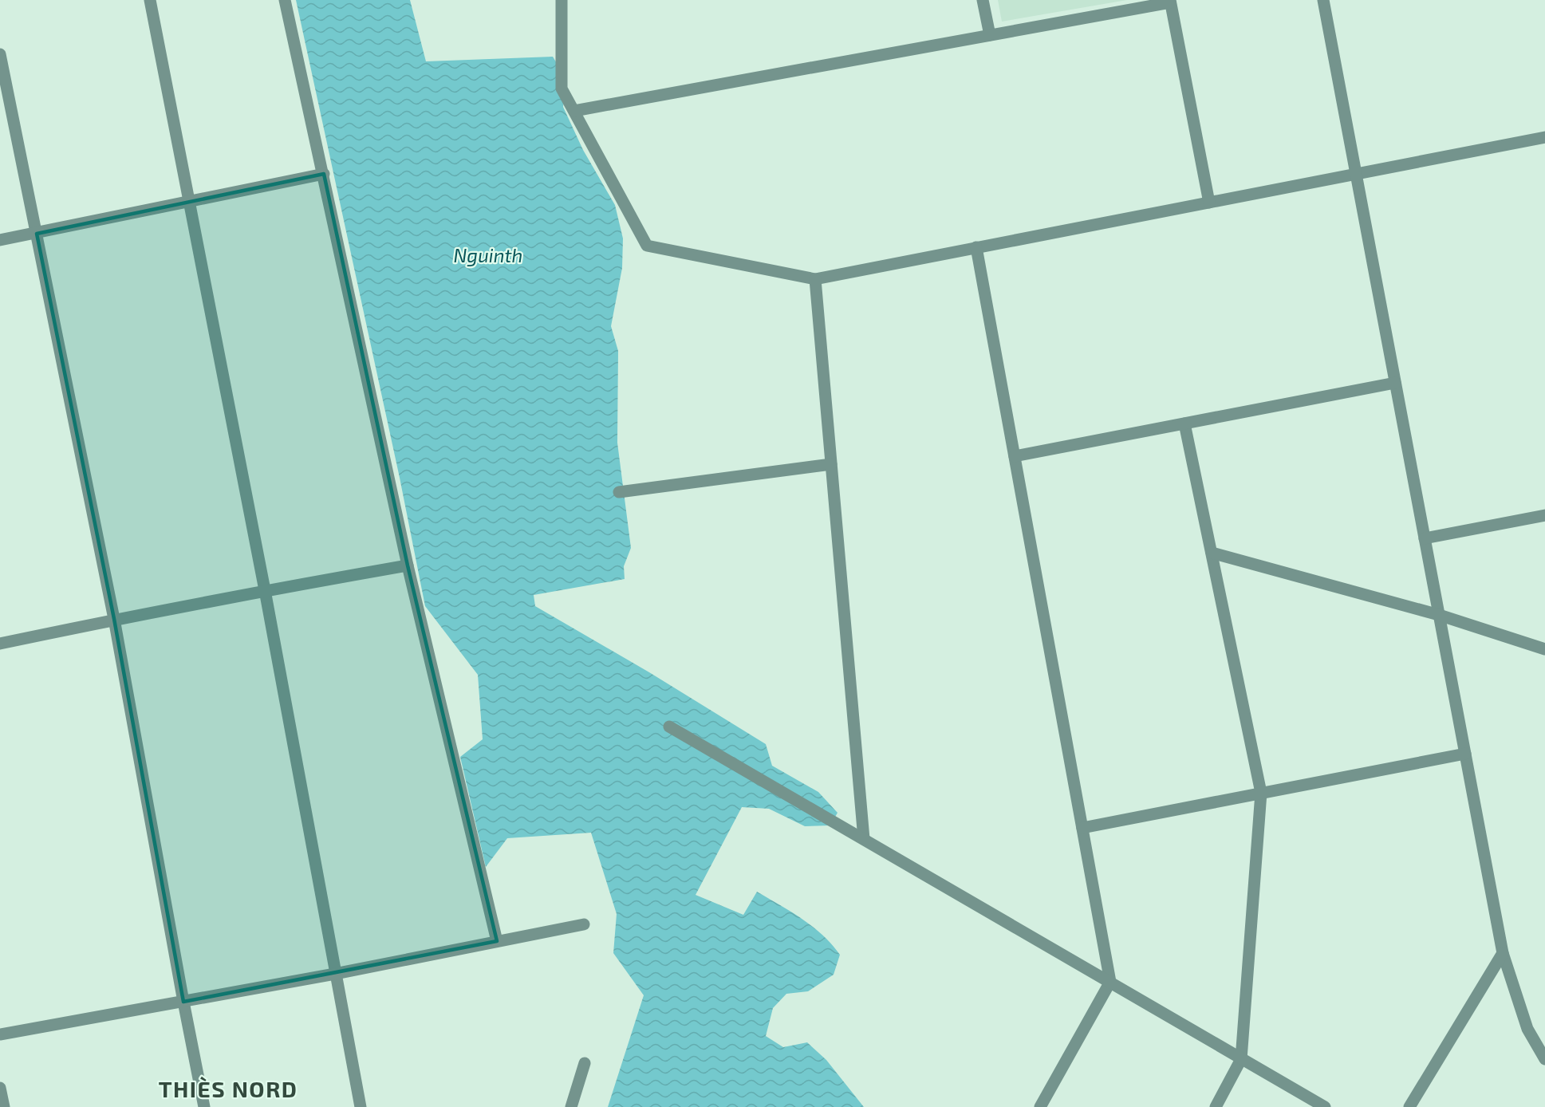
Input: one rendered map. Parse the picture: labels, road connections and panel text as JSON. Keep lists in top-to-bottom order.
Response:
{
  "districts": ["THIÈS NORD"],
  "water": ["Nguinth"]
}
